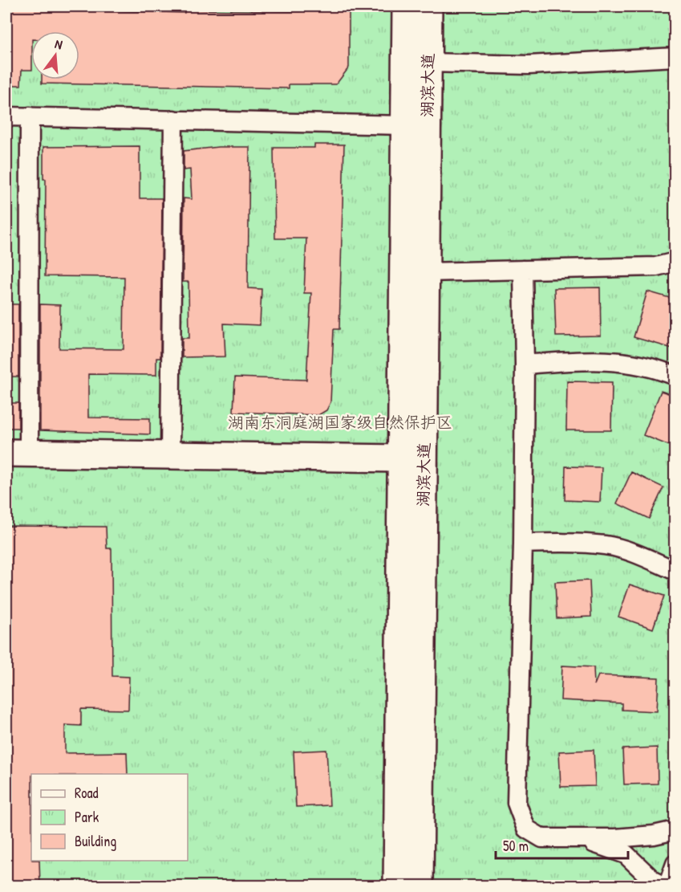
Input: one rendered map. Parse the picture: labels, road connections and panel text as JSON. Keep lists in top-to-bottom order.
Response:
{
  "streets": {
    "main road": ["湖滨大道"]
  },
  "parks": ["湖南东洞庭湖国家级自然保护区"],
  "legend": ["Road", "Park", "Building"],
  "scale_bar": "50 m",
  "north": "top"
}
